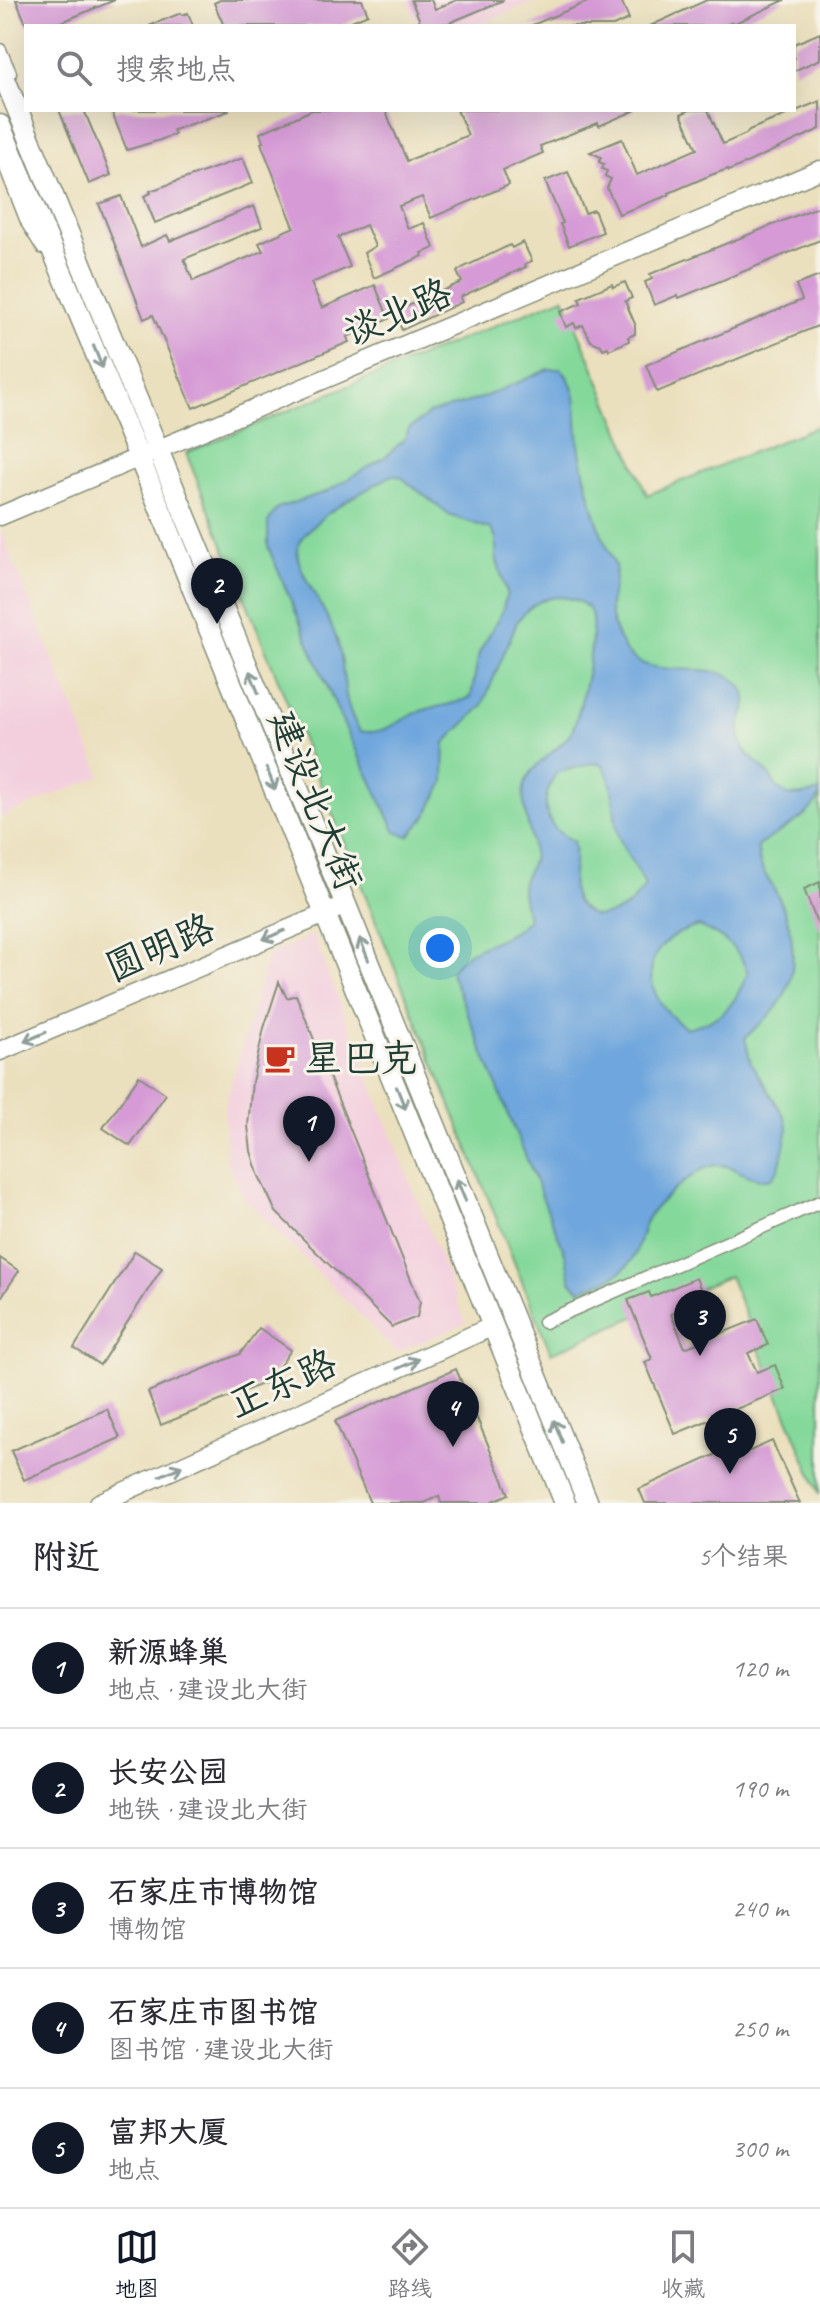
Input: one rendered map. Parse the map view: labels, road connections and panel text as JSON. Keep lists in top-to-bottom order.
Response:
{
  "streets": {
    "main road": ["建设北大街"],
    "street": ["谈北路", "圆明路", "正东路"]
  },
  "crossings": [
    ["谈北路", "建设北大街"],
    ["建设北大街", "圆明路"],
    ["建设北大街", "正东路"]
  ],
  "one_way": ["圆明路", "正东路"],
  "places": {
    "cafe": ["星巴克"]
  },
  "page": {
    "search": "搜索地点",
    "pins": [
      "2",
      "1",
      "3",
      "4",
      "5"
    ],
    "heading": ["附近", "5个结果"],
    "list": [
      {
        "mark": "1",
        "name": "新源蜂巢",
        "note": "地点 · 建设北大街",
        "value": "120 m"
      },
      {
        "mark": "2",
        "name": "长安公园",
        "note": "地铁 · 建设北大街",
        "value": "190 m"
      },
      {
        "mark": "3",
        "name": "石家庄市博物馆",
        "note": "博物馆",
        "value": "240 m"
      },
      {
        "mark": "4",
        "name": "石家庄市图书馆",
        "note": "图书馆 · 建设北大街",
        "value": "250 m"
      },
      {
        "mark": "5",
        "name": "富邦大厦",
        "note": "地点",
        "value": "300 m"
      }
    ],
    "nav": ["地图", "路线", "收藏"]
  }
}
